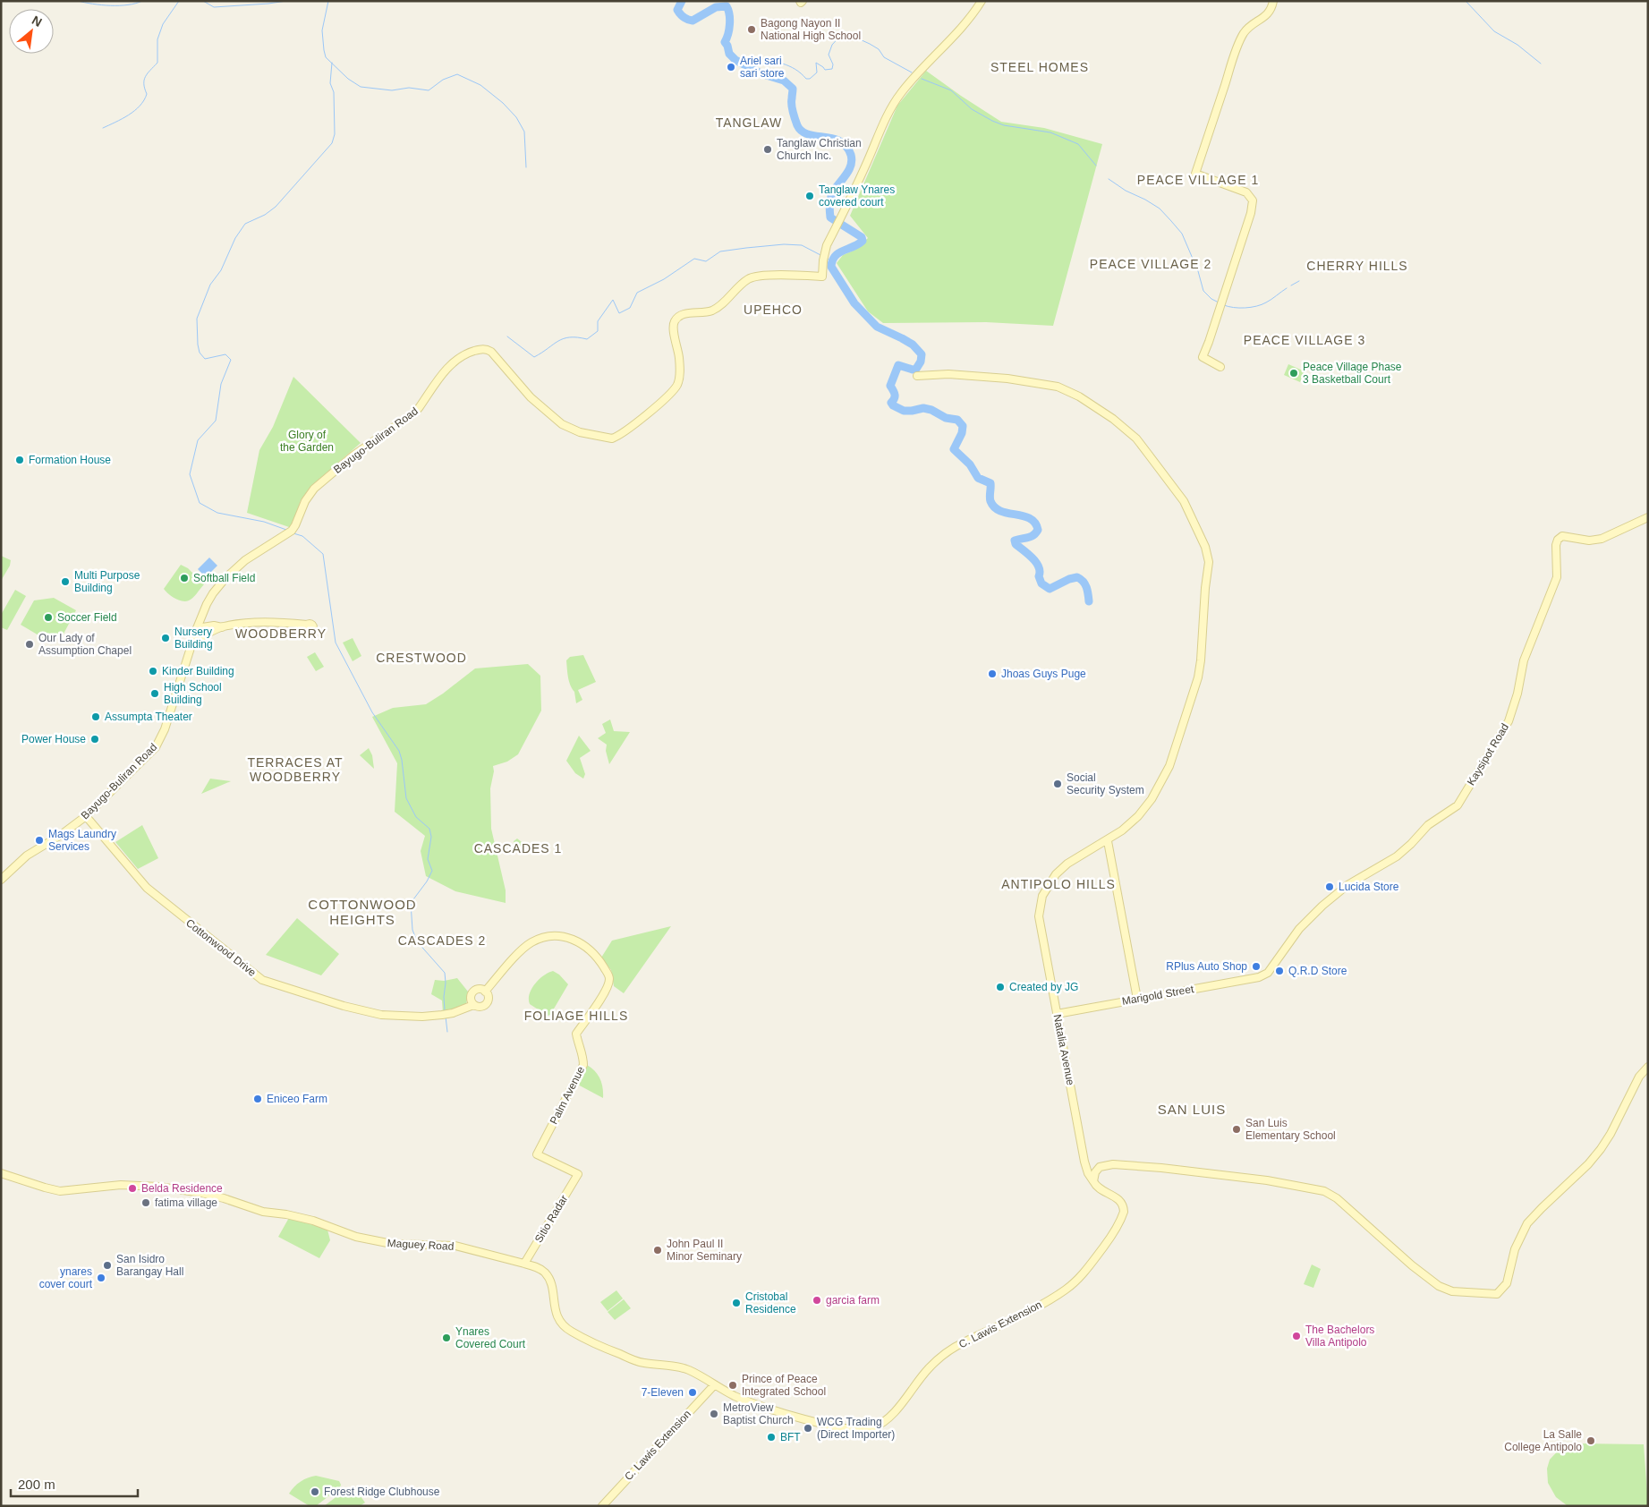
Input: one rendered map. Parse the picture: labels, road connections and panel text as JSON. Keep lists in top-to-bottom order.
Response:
{
  "streets": {
    "street": [
      "Bayugo-Buliran Road",
      "Kaysipot Road",
      "Cottonwood Drive",
      "Marigold Street",
      "Natalia Avenue",
      "Palm Avenue",
      "Sitio Radar",
      "Maguey Road",
      "C. Lawis Extension"
    ]
  },
  "crossings": [
    ["Bayugo-Buliran Road", "Cottonwood Drive"],
    ["Kaysipot Road", "Marigold Street"],
    ["Cottonwood Drive", "Palm Avenue"],
    ["Marigold Street", "Natalia Avenue"],
    ["Natalia Avenue", "C. Lawis Extension"],
    ["Palm Avenue", "Sitio Radar"],
    ["Sitio Radar", "Maguey Road"],
    ["Maguey Road", "C. Lawis Extension"]
  ],
  "districts": [
    "STEEL HOMES",
    "TANGLAW",
    "PEACE VILLAGE 1",
    "PEACE VILLAGE 2",
    "CHERRY HILLS",
    "UPEHCO",
    "PEACE VILLAGE 3",
    "WOODBERRY",
    "CRESTWOOD",
    "TERRACES AT WOODBERRY",
    "CASCADES 1",
    "ANTIPOLO HILLS",
    "COTTONWOOD HEIGHTS",
    "CASCADES 2",
    "FOLIAGE HILLS",
    "SAN LUIS"
  ],
  "parks": ["Glory of the Garden"],
  "places": [
    "Bagong Nayon II National High School",
    "Ariel sari sari store",
    "Tanglaw Christian Church Inc.",
    "Tanglaw Ynares covered court",
    "Peace Village Phase 3 Basketball Court",
    "Formation House",
    "Softball Field",
    "Multi Purpose Building",
    "Soccer Field",
    "Nursery Building",
    "Our Lady of Assumption Chapel",
    "Kinder Building",
    "Jhoas Guys Puge",
    "High School Building",
    "Assumpta Theater",
    "Power House",
    "Social Security System",
    "Mags Laundry Services",
    "Lucida Store",
    "RPlus Auto Shop",
    "Q.R.D Store",
    "Created by JG",
    "Eniceo Farm",
    "San Luis Elementary School",
    "Belda Residence",
    "fatima village",
    "John Paul II Minor Seminary",
    "San Isidro Barangay Hall",
    "ynares cover court",
    "garcia farm",
    "Cristobal Residence",
    "The Bachelors Villa Antipolo",
    "Ynares Covered Court",
    "Prince of Peace Integrated School",
    "7-Eleven",
    "MetroView Baptist Church",
    "WCG Trading (Direct Importer)",
    "BFT",
    "La Salle College Antipolo",
    "Forest Ridge Clubhouse"
  ],
  "scale_bar": "200 m",
  "north": "top right"
}
